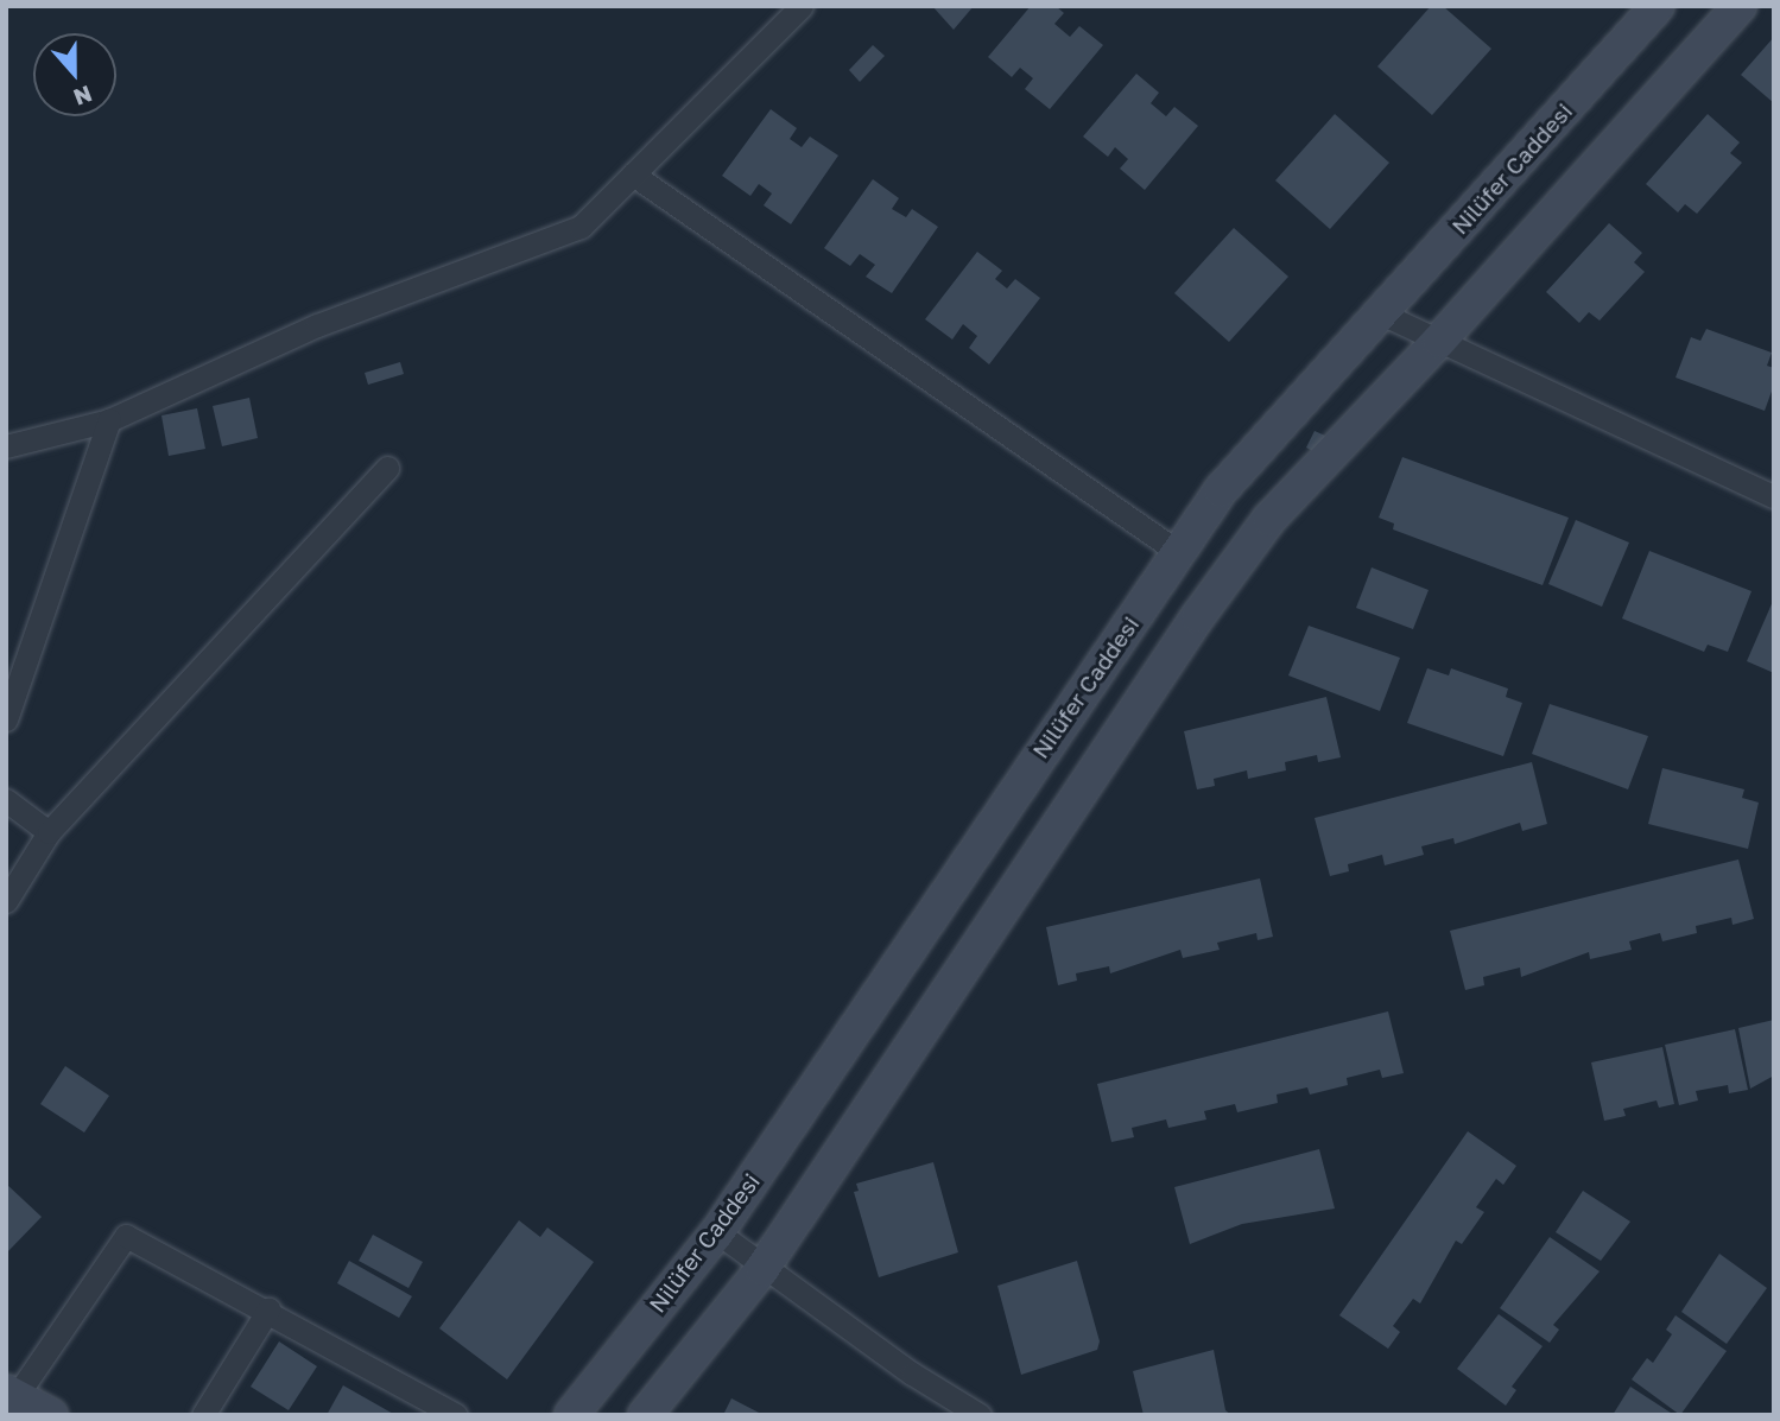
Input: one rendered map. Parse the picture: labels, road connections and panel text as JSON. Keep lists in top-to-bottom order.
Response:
{
  "streets": {
    "street": ["Nilüfer Caddesi"]
  },
  "north": "bottom"
}
